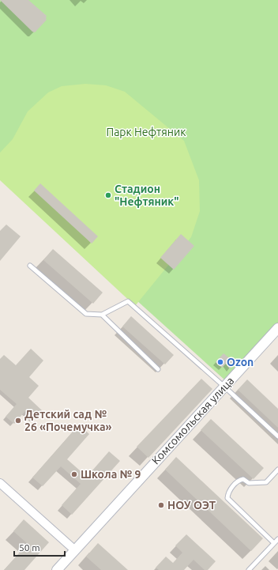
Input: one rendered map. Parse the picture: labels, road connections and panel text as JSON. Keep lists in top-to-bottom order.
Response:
{
  "streets": {
    "street": ["Комсомольская улица"]
  },
  "parks": ["Парк Нефтяник"],
  "places": [
    "Стадион \"Нефтяник\"",
    "Ozon",
    "Детский сад № 26 «Почемучка»",
    "Школа № 9",
    "НОУ ОЭТ"
  ],
  "scale_bar": "50 m"
}
